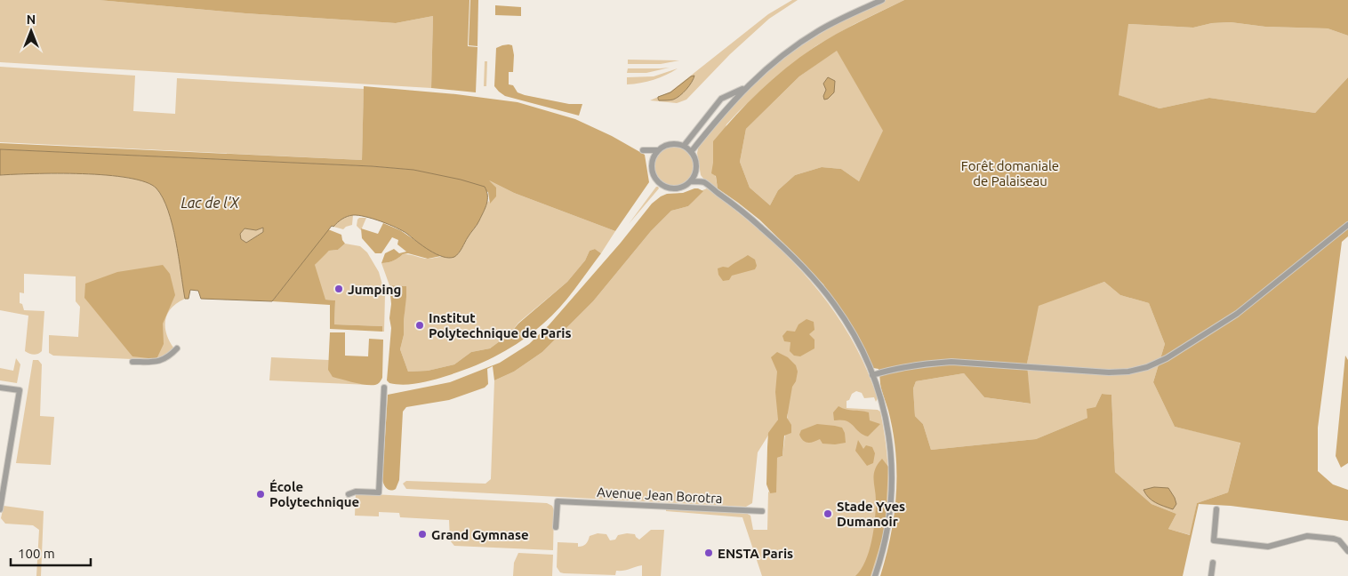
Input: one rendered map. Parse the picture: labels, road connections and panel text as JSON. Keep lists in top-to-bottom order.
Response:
{
  "streets": {
    "street": ["Avenue Jean Borotra"]
  },
  "water": ["Lac de l'X"],
  "parks": ["Forêt domaniale de Palaiseau"],
  "places": [
    "Jumping",
    "Institut Polytechnique de Paris",
    "École Polytechnique",
    "Stade Yves Dumanoir",
    "Grand Gymnase",
    "ENSTA Paris"
  ],
  "scale_bar": "100 m",
  "north": "top"
}
